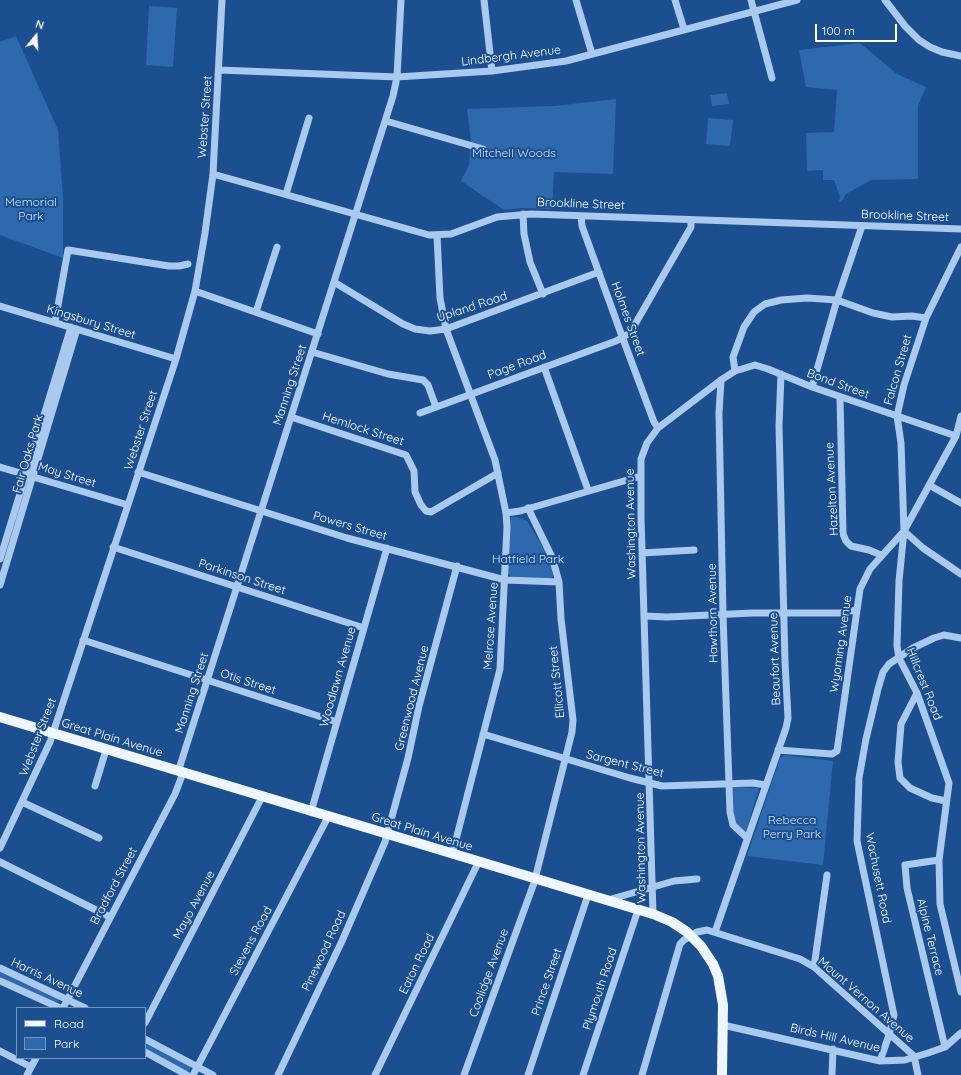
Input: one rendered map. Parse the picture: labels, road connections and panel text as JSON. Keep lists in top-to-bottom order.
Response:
{
  "streets": {
    "main road": ["Great Plain Avenue"],
    "street": [
      "Lindbergh Avenue",
      "Webster Street",
      "Brookline Street",
      "Upland Road",
      "Holmes Street",
      "Kingsbury Street",
      "Page Road",
      "Falcon Street",
      "Bond Street",
      "Manning Street",
      "Hemlock Street",
      "Fair Oaks Park",
      "May Street",
      "Hazelton Avenue",
      "Washington Avenue",
      "Powers Street",
      "Parkinson Street",
      "Hawthorn Avenue",
      "Melrose Avenue",
      "Wyoming Avenue",
      "Beaufort Avenue",
      "Woodlawn Avenue",
      "Otis Street",
      "Ellicott Street",
      "Hillcrest Road",
      "Greenwood Avenue",
      "Sargent Street",
      "Wachusett Road",
      "Bradford Street",
      "Mayo Avenue",
      "Alpine Terrace",
      "Stevens Road",
      "Pinewood Road",
      "Eaton Road",
      "Coolidge Avenue",
      "Harris Avenue",
      "Prince Street",
      "Plymouth Road",
      "Mount Vernon Avenue",
      "Birds Hill Avenue"
    ]
  },
  "crossings": [
    ["Lindbergh Avenue", "Webster Street"],
    ["Lindbergh Avenue", "Manning Street"],
    ["Webster Street", "Brookline Street"],
    ["Webster Street", "Kingsbury Street"],
    ["Webster Street", "May Street"],
    ["Webster Street", "Powers Street"],
    ["Webster Street", "Parkinson Street"],
    ["Webster Street", "Otis Street"],
    ["Webster Street", "Great Plain Avenue"],
    ["Brookline Street", "Holmes Street"],
    ["Brookline Street", "Manning Street"],
    ["Brookline Street", "Melrose Avenue"],
    ["Upland Road", "Holmes Street"],
    ["Upland Road", "Manning Street"],
    ["Upland Road", "Melrose Avenue"],
    ["Holmes Street", "Page Road"],
    ["Holmes Street", "Washington Avenue"],
    ["Kingsbury Street", "Fair Oaks Park"],
    ["Page Road", "Melrose Avenue"],
    ["Falcon Street", "Bond Street"],
    ["Falcon Street", "Wyoming Avenue"],
    ["Falcon Street", "Hillcrest Road"],
    ["Bond Street", "Hazelton Avenue"],
    ["Bond Street", "Washington Avenue"],
    ["Bond Street", "Beaufort Avenue"],
    ["Bond Street", "Hillcrest Road"],
    ["Manning Street", "Hemlock Street"],
    ["Manning Street", "Powers Street"],
    ["Manning Street", "Parkinson Street"],
    ["Manning Street", "Otis Street"],
    ["Manning Street", "Great Plain Avenue"],
    ["Manning Street", "Bradford Street"],
    ["Hemlock Street", "Melrose Avenue"],
    ["Fair Oaks Park", "May Street"],
    ["Hazelton Avenue", "Wyoming Avenue"],
    ["Washington Avenue", "Hawthorn Avenue"],
    ["Washington Avenue", "Great Plain Avenue"],
    ["Washington Avenue", "Sargent Street"],
    ["Powers Street", "Melrose Avenue"],
    ["Powers Street", "Woodlawn Avenue"],
    ["Powers Street", "Ellicott Street"],
    ["Powers Street", "Greenwood Avenue"],
    ["Parkinson Street", "Woodlawn Avenue"],
    ["Hawthorn Avenue", "Beaufort Avenue"],
    ["Hawthorn Avenue", "Sargent Street"],
    ["Melrose Avenue", "Great Plain Avenue"],
    ["Melrose Avenue", "Sargent Street"],
    ["Wyoming Avenue", "Beaufort Avenue"],
    ["Wyoming Avenue", "Hillcrest Road"],
    ["Beaufort Avenue", "Sargent Street"],
    ["Beaufort Avenue", "Mount Vernon Avenue"],
    ["Woodlawn Avenue", "Otis Street"],
    ["Woodlawn Avenue", "Great Plain Avenue"],
    ["Ellicott Street", "Great Plain Avenue"],
    ["Ellicott Street", "Sargent Street"],
    ["Ellicott Street", "Coolidge Avenue"],
    ["Hillcrest Road", "Wachusett Road"],
    ["Hillcrest Road", "Alpine Terrace"],
    ["Greenwood Avenue", "Great Plain Avenue"],
    ["Greenwood Avenue", "Pinewood Road"],
    ["Great Plain Avenue", "Bradford Street"],
    ["Great Plain Avenue", "Mayo Avenue"],
    ["Great Plain Avenue", "Stevens Road"],
    ["Great Plain Avenue", "Pinewood Road"],
    ["Great Plain Avenue", "Eaton Road"],
    ["Great Plain Avenue", "Coolidge Avenue"],
    ["Great Plain Avenue", "Prince Street"],
    ["Great Plain Avenue", "Plymouth Road"],
    ["Great Plain Avenue", "Mount Vernon Avenue"],
    ["Great Plain Avenue", "Birds Hill Avenue"],
    ["Wachusett Road", "Mount Vernon Avenue"],
    ["Wachusett Road", "Birds Hill Avenue"],
    ["Bradford Street", "Harris Avenue"],
    ["Alpine Terrace", "Birds Hill Avenue"],
    ["Mount Vernon Avenue", "Birds Hill Avenue"]
  ],
  "parks": [
    "Mitchell Woods",
    "Memorial Park",
    "Hatfield Park",
    "Rebecca Perry Park"
  ],
  "legend": ["Road", "Park"],
  "scale_bar": "100 m",
  "north": "top"
}
